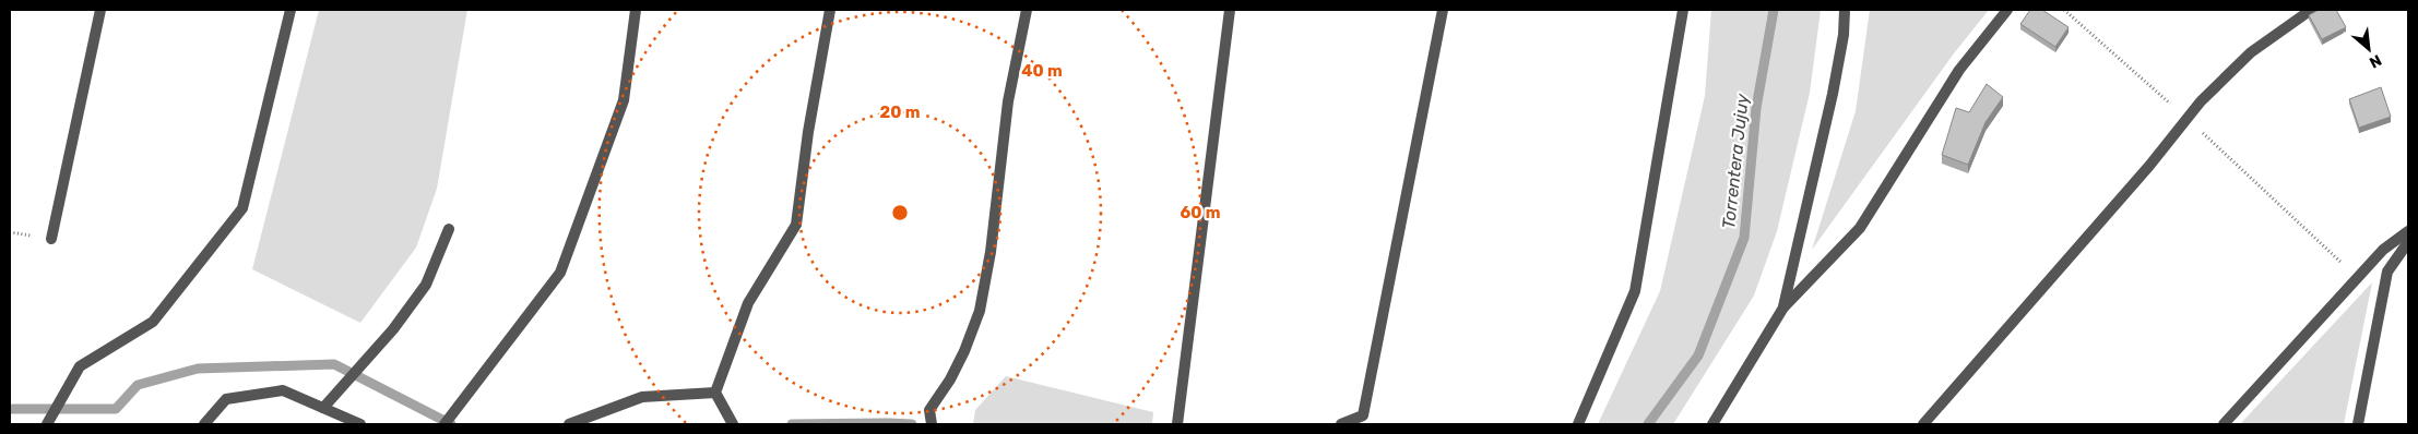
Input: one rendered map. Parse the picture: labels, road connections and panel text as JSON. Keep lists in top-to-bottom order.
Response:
{
  "water": ["Torrentera Jujuy"],
  "north": "bottom right",
  "rings": ["40 m", "20 m", "60 m"]
}
